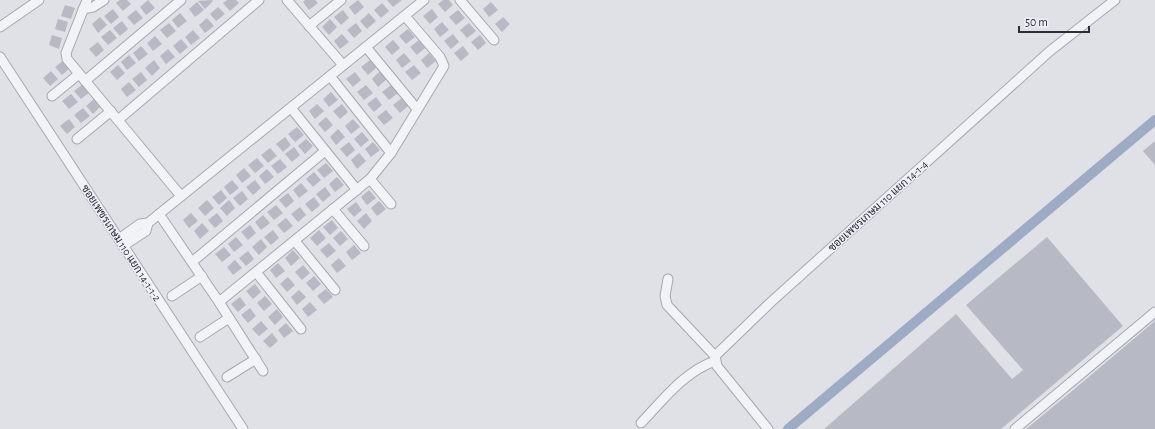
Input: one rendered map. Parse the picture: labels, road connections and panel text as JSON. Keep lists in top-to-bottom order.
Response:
{
  "streets": {
    "street": ["ซอยเพชรเกษม 110 แยก 14-1-4", "ซอยเพชรเกษม 110 แยก 14-1-1-2"]
  },
  "scale_bar": "50 m"
}
